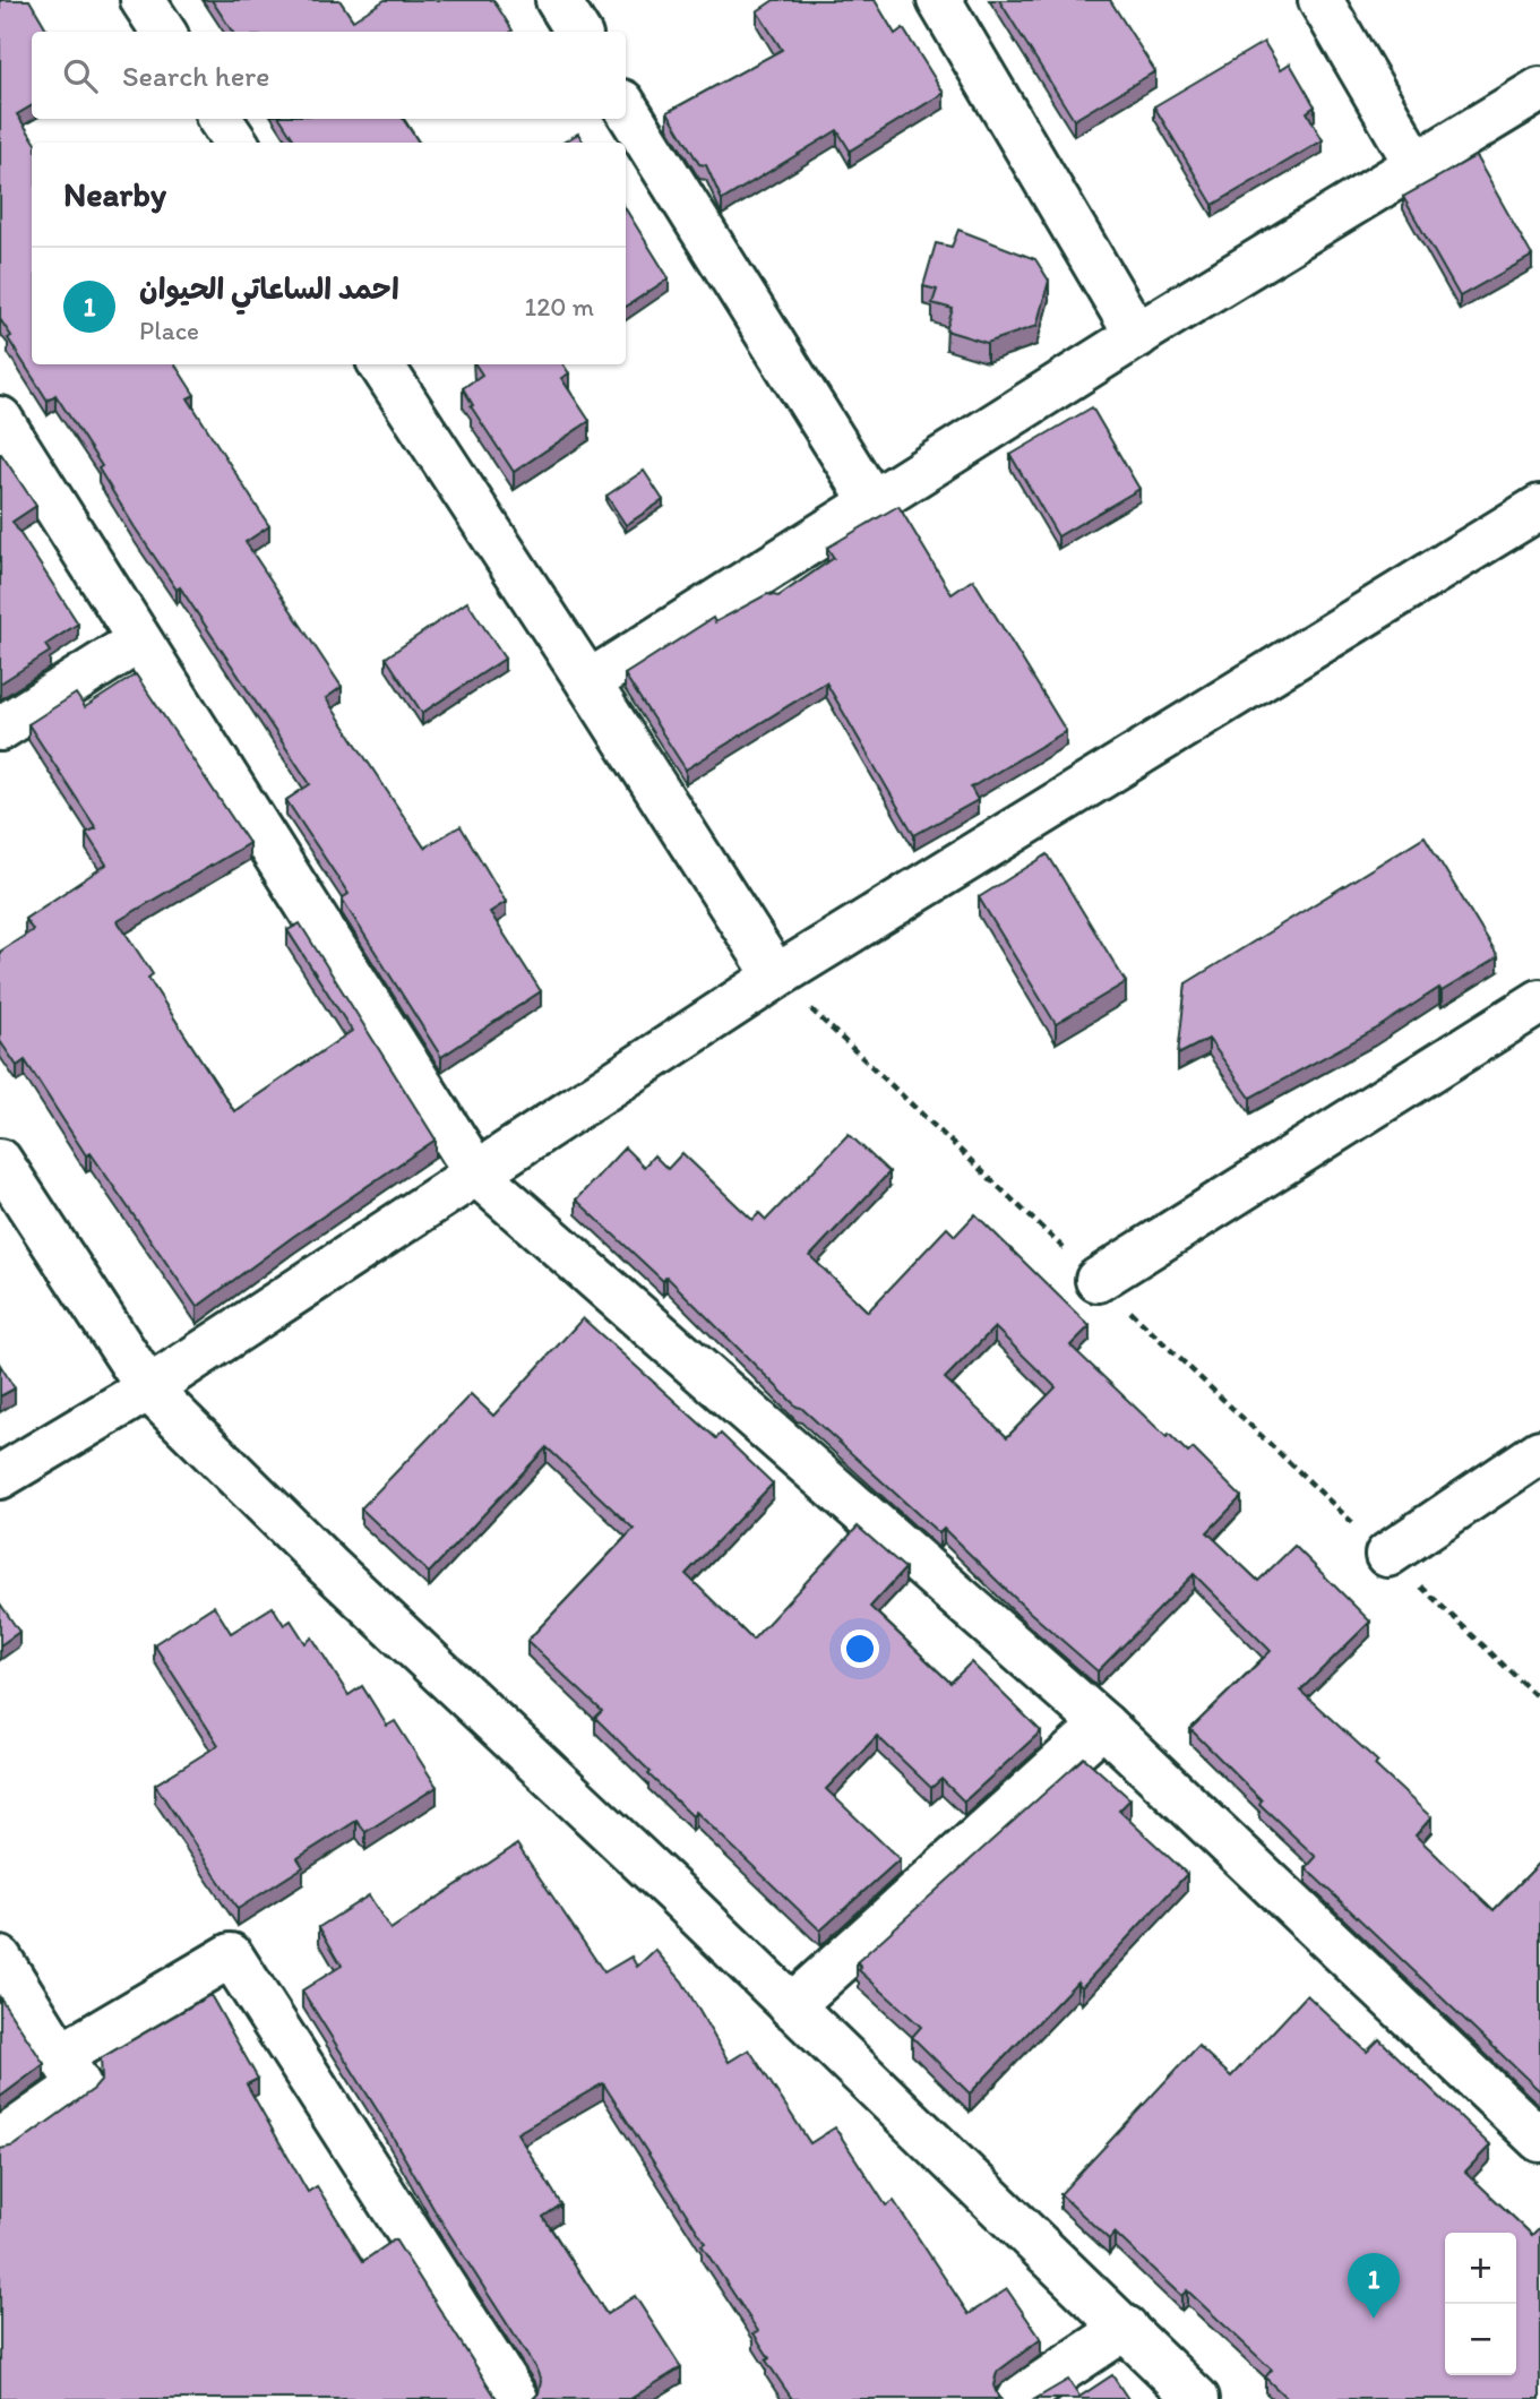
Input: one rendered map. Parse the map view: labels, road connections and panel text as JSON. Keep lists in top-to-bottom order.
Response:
{
  "page": {
    "search": "Search here",
    "heading": "Nearby",
    "list": [
      {
        "mark": "1",
        "name": "احمد الساعاتي الحيوان",
        "note": "Place",
        "value": "120 m"
      }
    ],
    "map_buttons": ["+", "−"],
    "pins": "1"
  }
}
